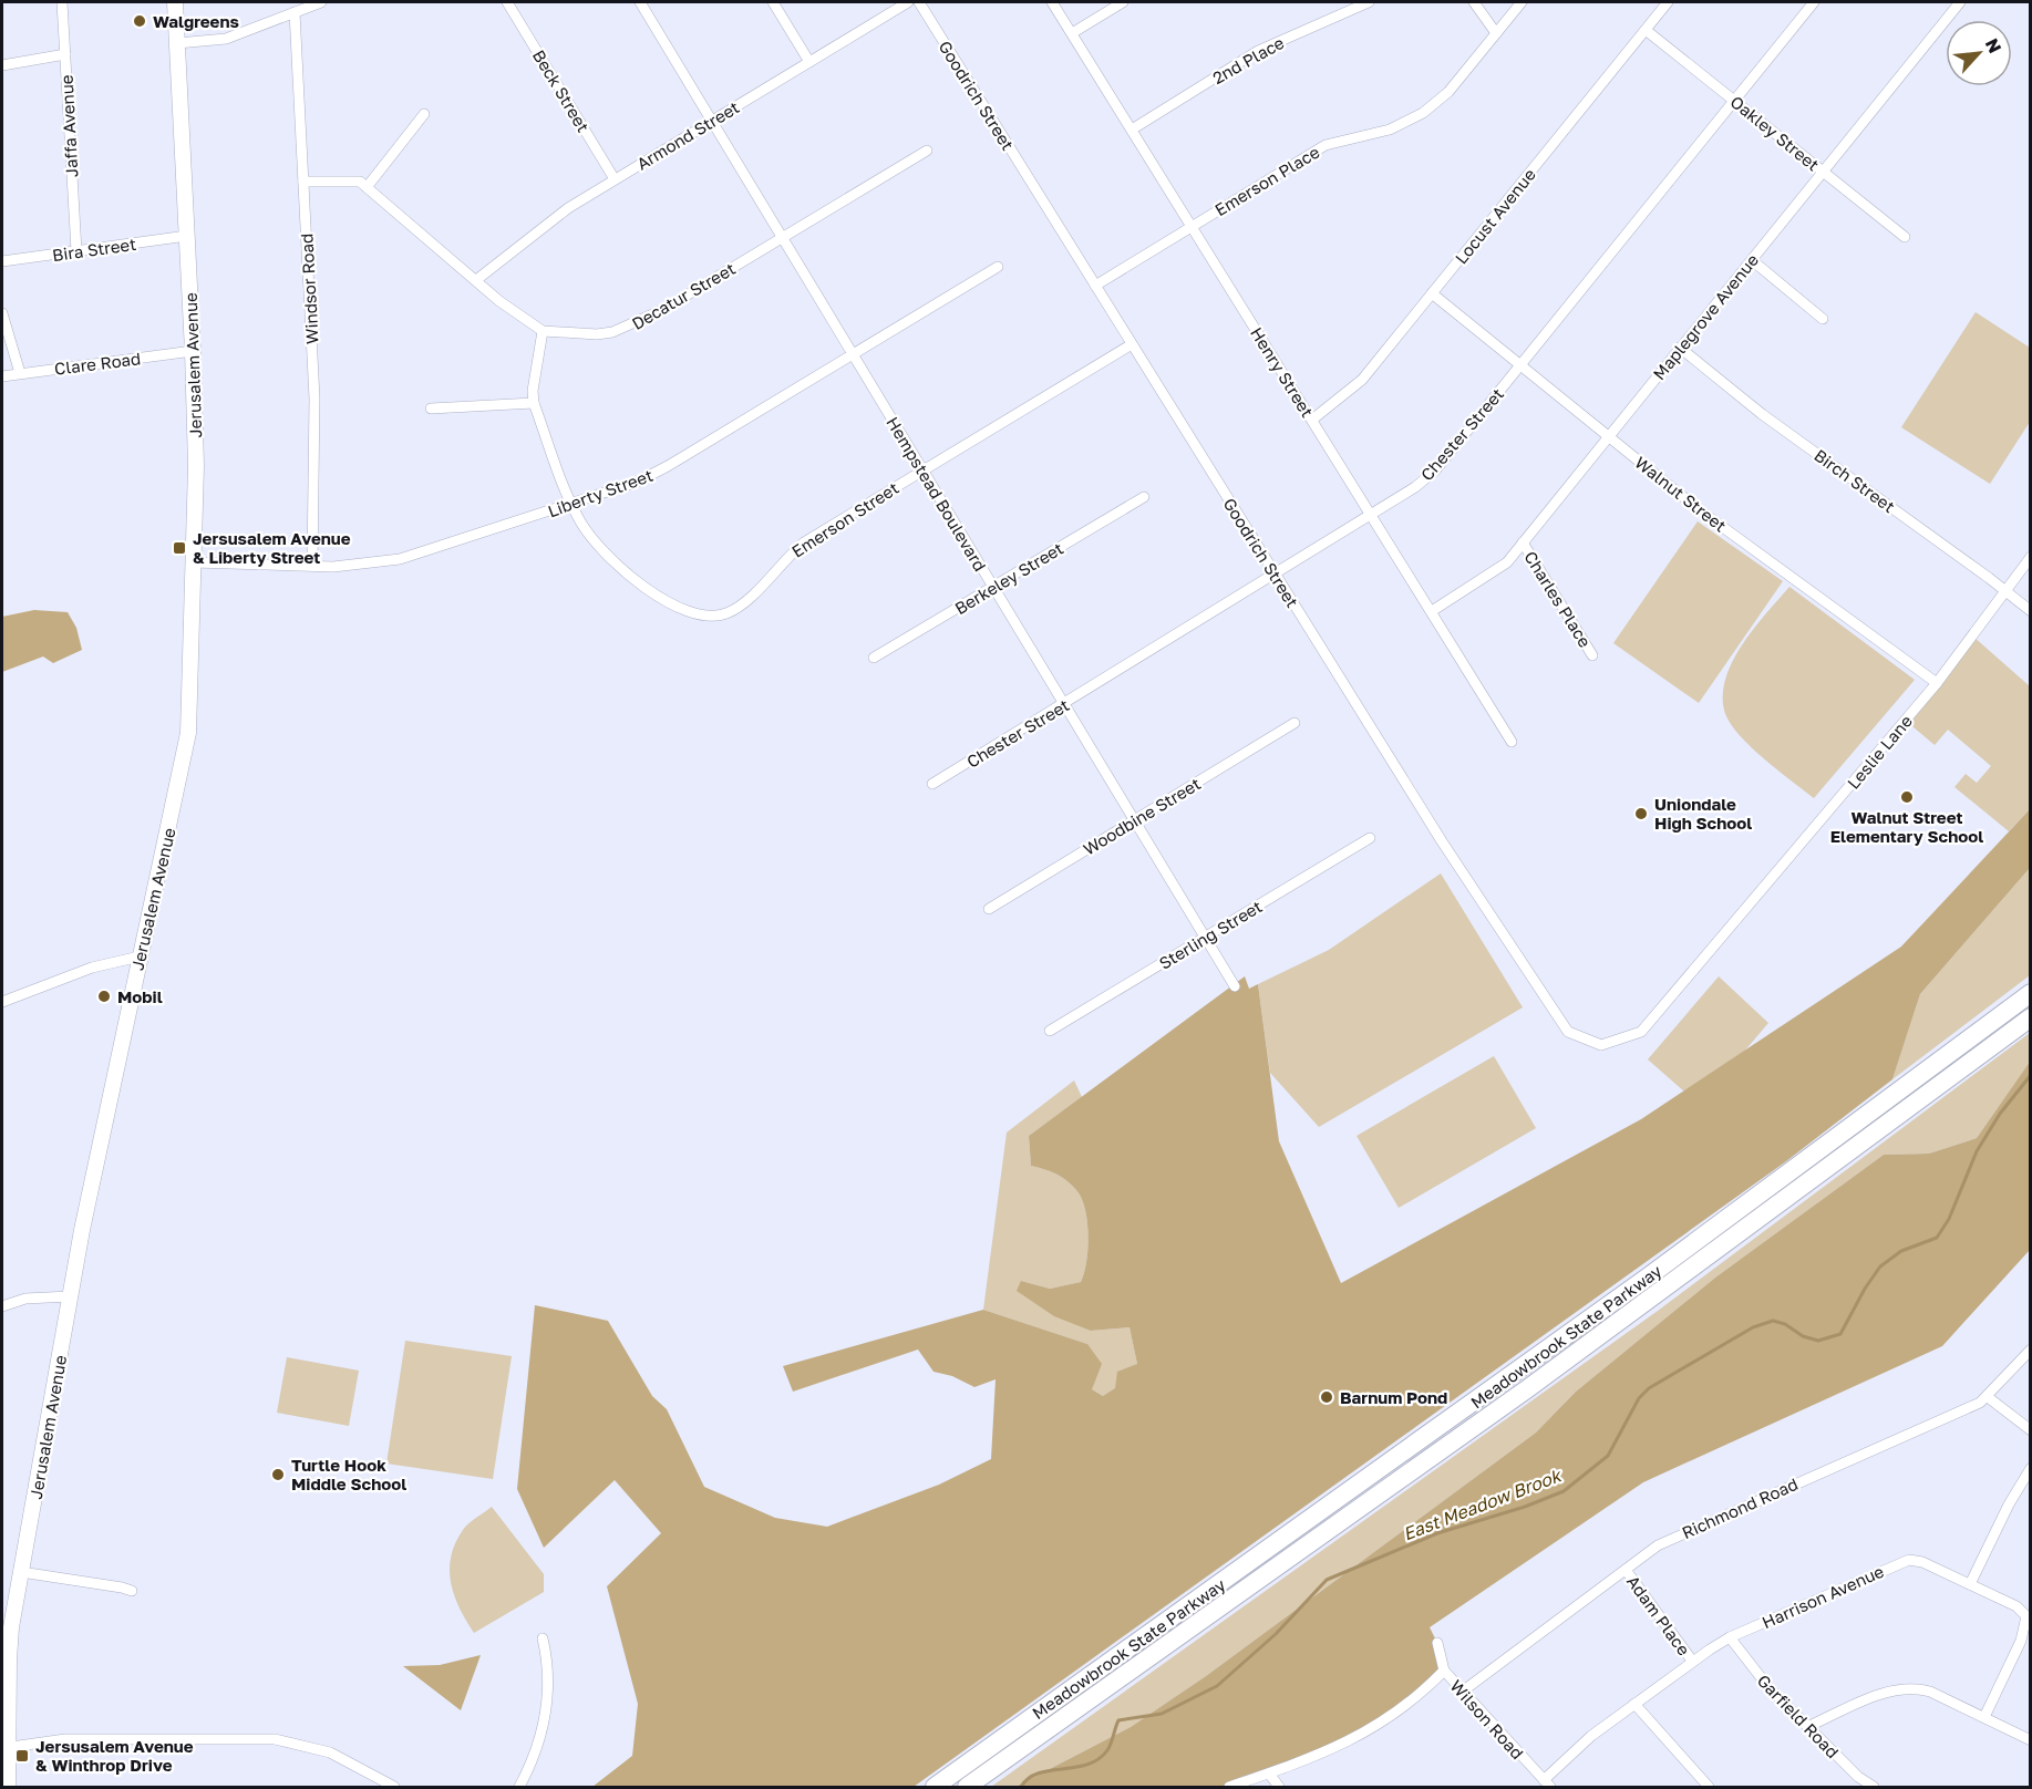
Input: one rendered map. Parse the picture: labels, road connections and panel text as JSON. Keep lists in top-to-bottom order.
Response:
{
  "streets": {
    "highway": ["Meadowbrook State Parkway"],
    "main road": ["Jerusalem Avenue"],
    "street": [
      "2nd Place",
      "Beck Street",
      "Goodrich Street",
      "Jaffa Avenue",
      "Oakley Street",
      "Armond Street",
      "Emerson Place",
      "Locust Avenue",
      "Bira Street",
      "Windsor Road",
      "Decatur Street",
      "Maplegrove Avenue",
      "Clare Road",
      "Henry Street",
      "Chester Street",
      "Birch Street",
      "Liberty Street",
      "Hempstead Boulevard",
      "Walnut Street",
      "Emerson Street",
      "Berkeley Street",
      "Charles Place",
      "Leslie Lane",
      "Woodbine Street",
      "Sterling Street",
      "Richmond Road",
      "Harrison Avenue",
      "Adam Place",
      "Garfield Road",
      "Wilson Road"
    ]
  },
  "crossings": [
    ["2nd Place", "Henry Street"],
    ["Beck Street", "Armond Street"],
    ["Goodrich Street", "Emerson Place"],
    ["Goodrich Street", "Chester Street"],
    ["Goodrich Street", "Emerson Street"],
    ["Goodrich Street", "Leslie Lane"],
    ["Jaffa Avenue", "Bira Street"],
    ["Oakley Street", "Locust Avenue"],
    ["Oakley Street", "Maplegrove Avenue"],
    ["Oakley Street", "Chester Street"],
    ["Armond Street", "Hempstead Boulevard"],
    ["Emerson Place", "Henry Street"],
    ["Locust Avenue", "Henry Street"],
    ["Locust Avenue", "Walnut Street"],
    ["Bira Street", "Jerusalem Avenue"],
    ["Windsor Road", "Liberty Street"],
    ["Decatur Street", "Hempstead Boulevard"],
    ["Decatur Street", "Emerson Street"],
    ["Maplegrove Avenue", "Henry Street"],
    ["Maplegrove Avenue", "Birch Street"],
    ["Maplegrove Avenue", "Walnut Street"],
    ["Maplegrove Avenue", "Charles Place"],
    ["Clare Road", "Jerusalem Avenue"],
    ["Jerusalem Avenue", "Liberty Street"],
    ["Henry Street", "Chester Street"],
    ["Chester Street", "Hempstead Boulevard"],
    ["Chester Street", "Walnut Street"],
    ["Birch Street", "Leslie Lane"],
    ["Liberty Street", "Hempstead Boulevard"],
    ["Liberty Street", "Emerson Street"],
    ["Hempstead Boulevard", "Emerson Street"],
    ["Hempstead Boulevard", "Berkeley Street"],
    ["Hempstead Boulevard", "Woodbine Street"],
    ["Hempstead Boulevard", "Sterling Street"],
    ["Walnut Street", "Leslie Lane"],
    ["Richmond Road", "Adam Place"],
    ["Richmond Road", "Wilson Road"],
    ["Harrison Avenue", "Adam Place"],
    ["Harrison Avenue", "Garfield Road"],
    ["Harrison Avenue", "Wilson Road"]
  ],
  "water": ["East Meadow Brook"],
  "places": {
    "other": [
      "Walgreens",
      "Walnut Street Elementary School",
      "Uniondale High School",
      "Mobil",
      "Barnum Pond",
      "Turtle Hook Middle School"
    ],
    "transit": ["Jersusalem Avenue & Liberty Street", "Jersusalem Avenue & Winthrop Drive"]
  },
  "north": "top right"
}
